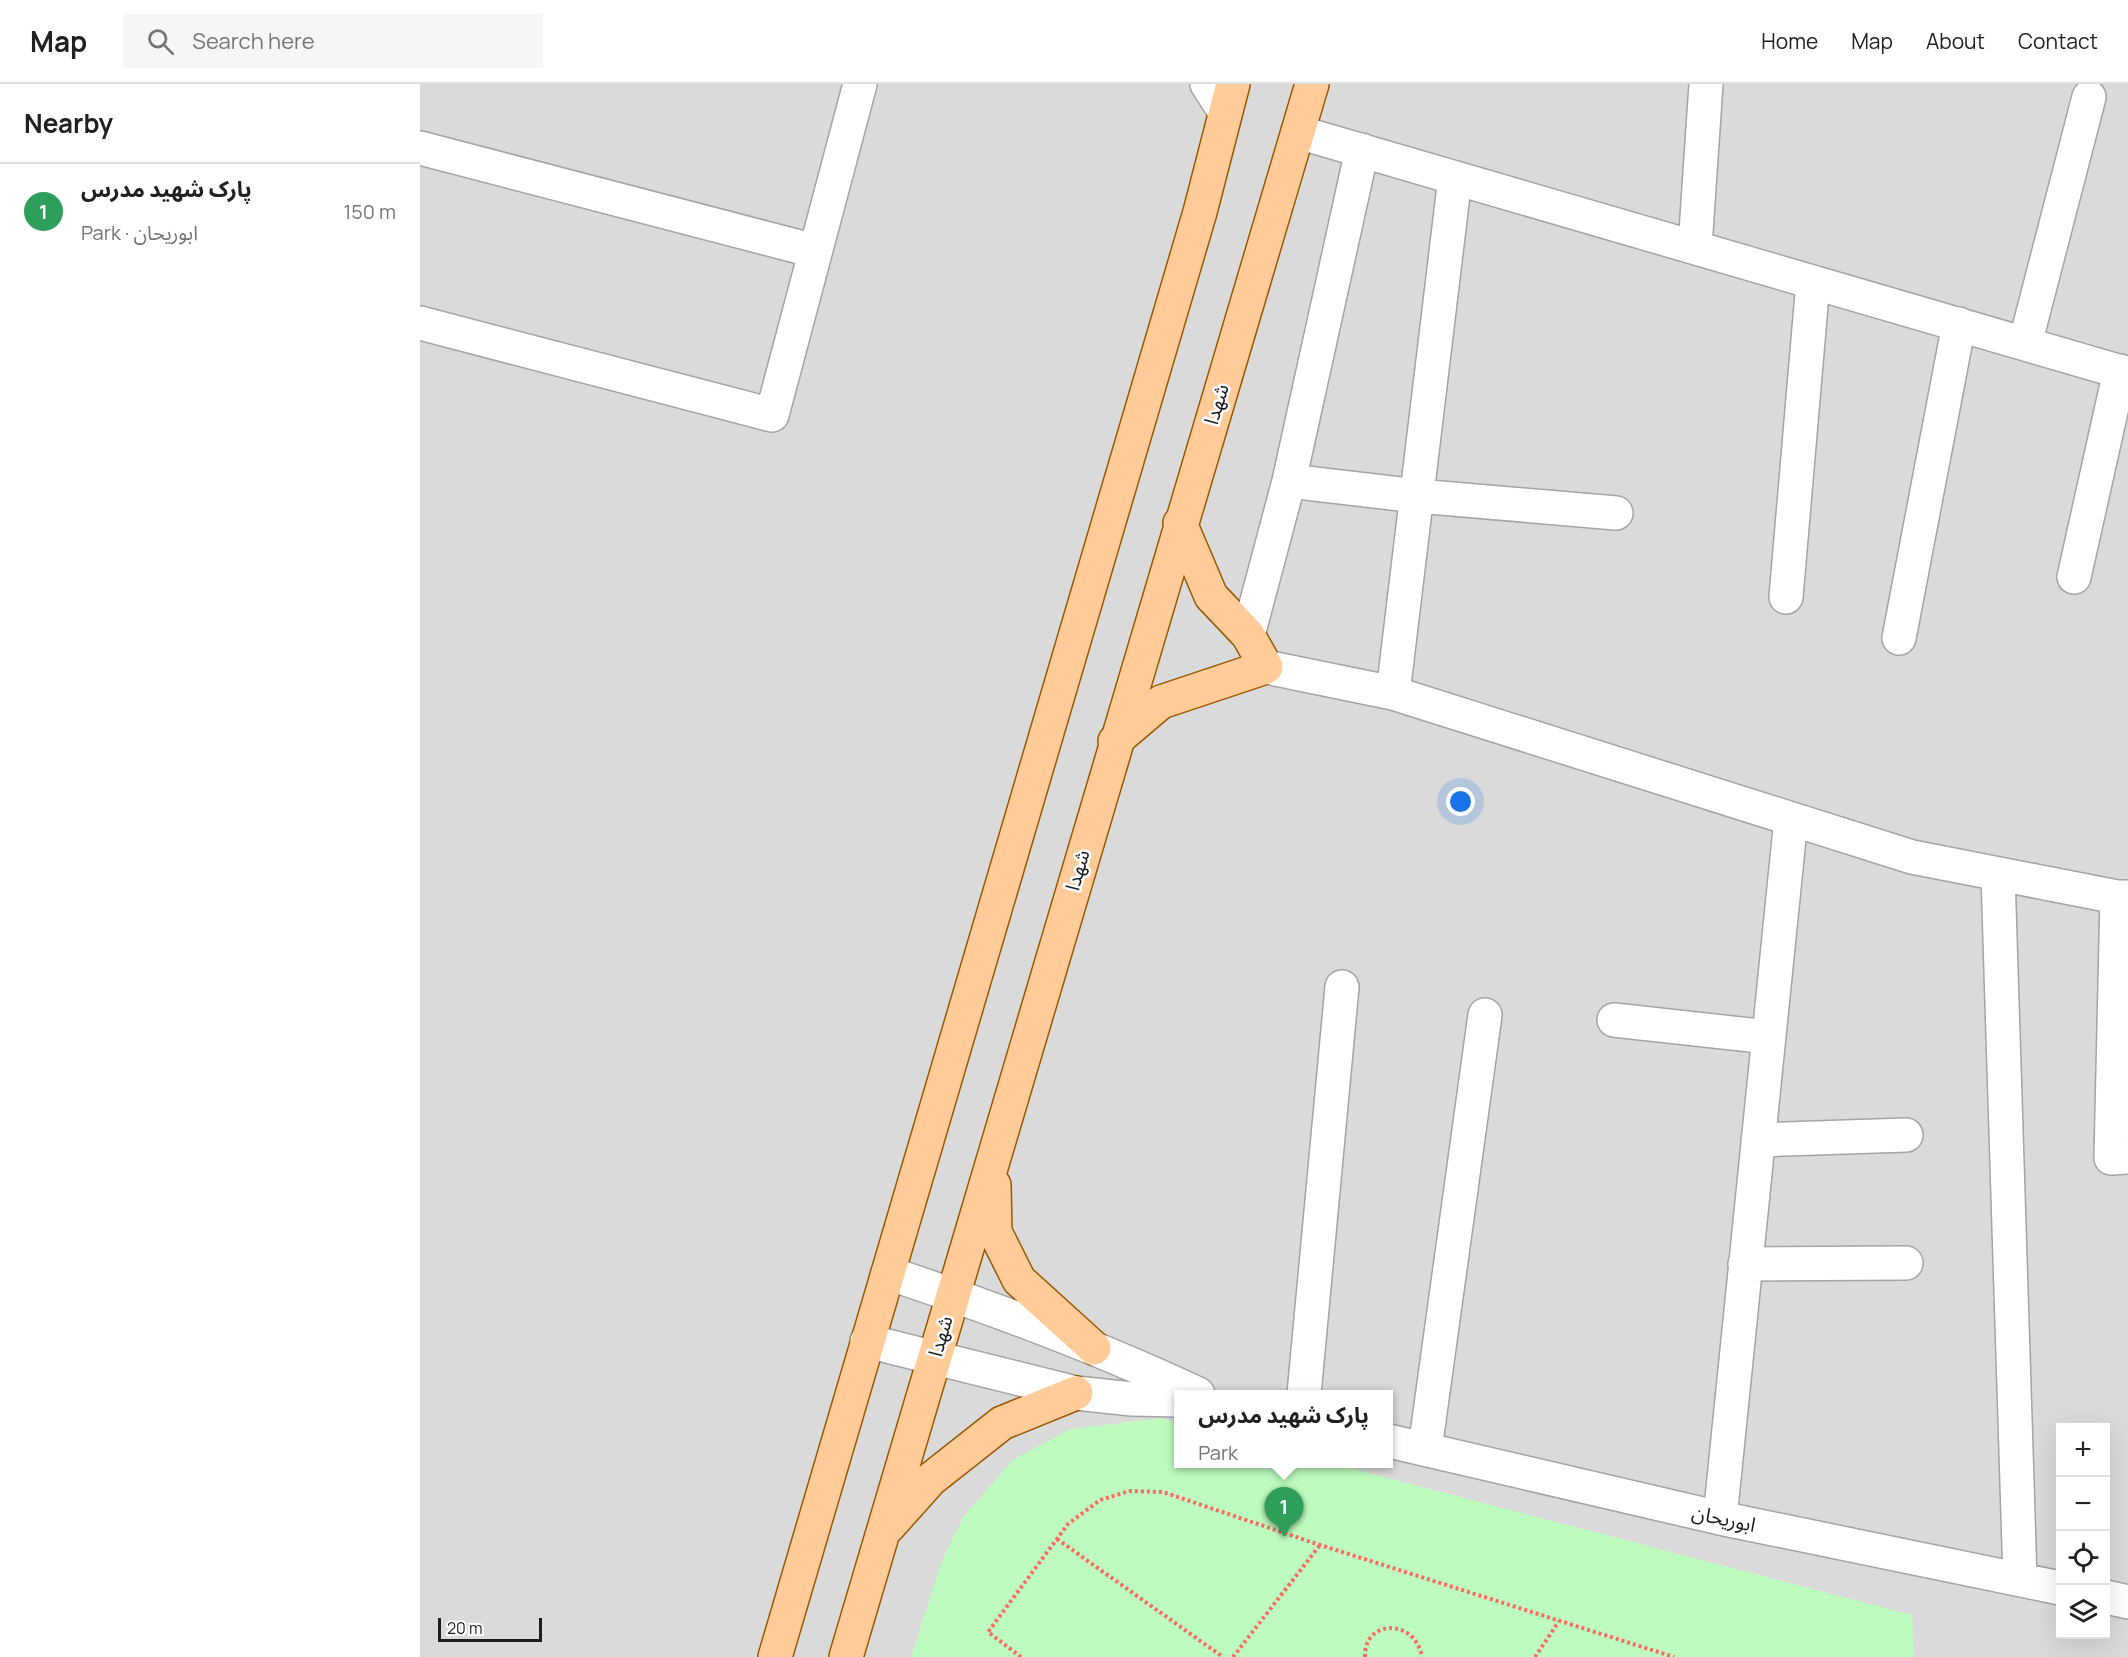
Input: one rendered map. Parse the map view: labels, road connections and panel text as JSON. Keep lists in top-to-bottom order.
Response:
{
  "streets": {
    "main road": ["شهدا"],
    "street": ["ابوریحان"]
  },
  "scale_bar": "20 m",
  "page": {
    "header": "Map",
    "search": "Search here",
    "nav": [
      "Home",
      "Map",
      "About",
      "Contact"
    ],
    "heading": "Nearby",
    "list": [
      {
        "mark": "1",
        "name": "پارک شهید مدرس",
        "note": "Park · ابوریحان",
        "value": "150 m"
      }
    ],
    "popup": ["پارک شهید مدرس", "Park"],
    "map_buttons": ["+", "−"],
    "pins": "1",
    "scale": "20 m"
  }
}
